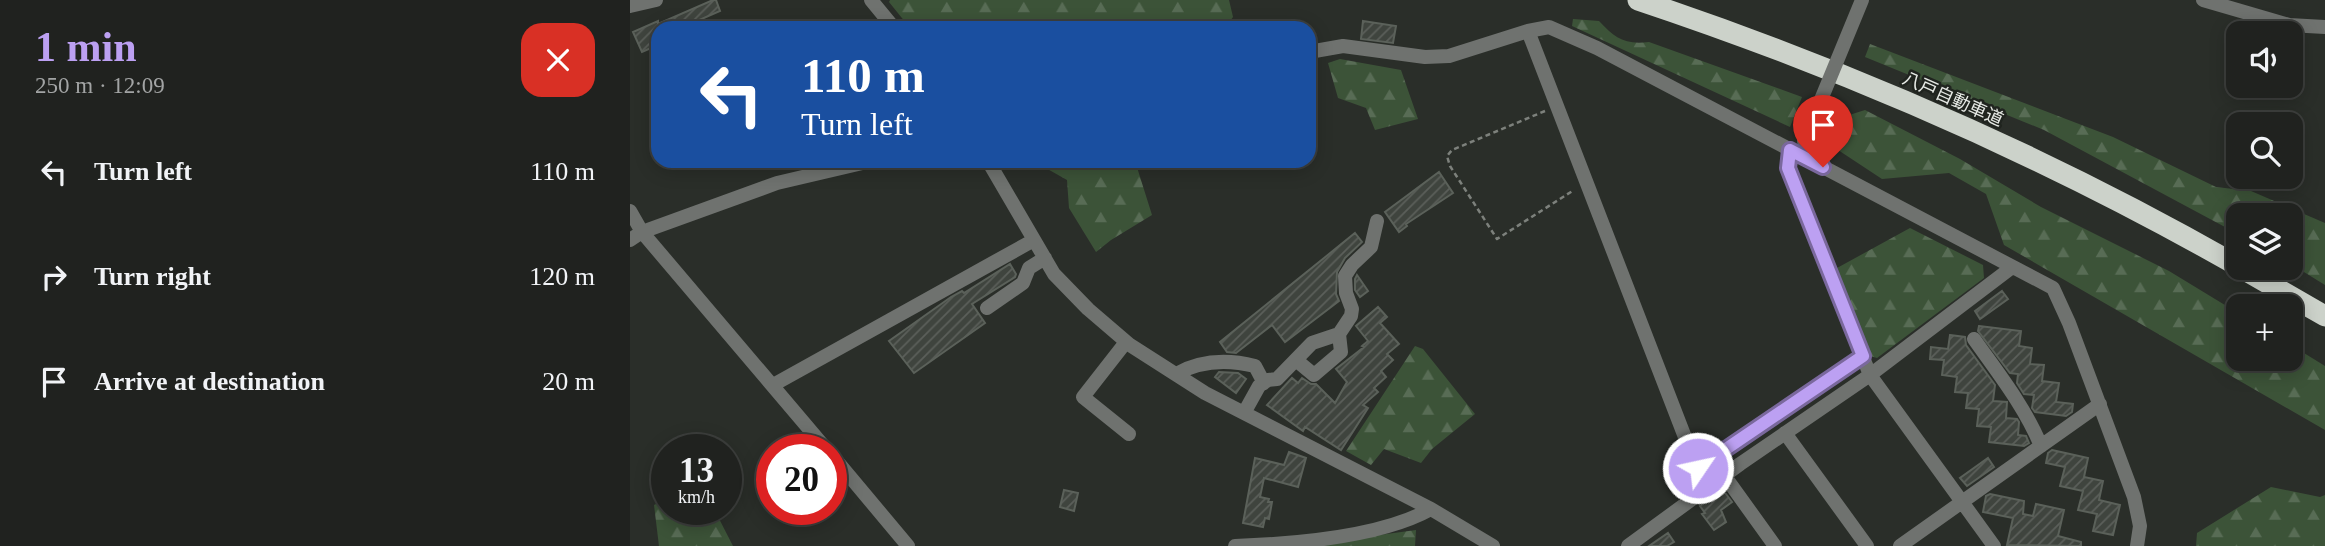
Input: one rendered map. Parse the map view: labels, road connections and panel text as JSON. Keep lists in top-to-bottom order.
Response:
{
  "streets": {
    "highway": ["八戸自動車道"]
  },
  "page": {
    "heading": ["1 min", "250 m · 12:09"],
    "map_buttons": "+",
    "turn": ["110 m", "Turn left"],
    "list": [
      {
        "name": "Turn left",
        "value": "110 m"
      },
      {
        "name": "Turn right",
        "value": "120 m"
      },
      {
        "name": "Arrive at destination",
        "value": "20 m"
      }
    ],
    "speed": "13 km/h",
    "limit": "20"
  }
}
